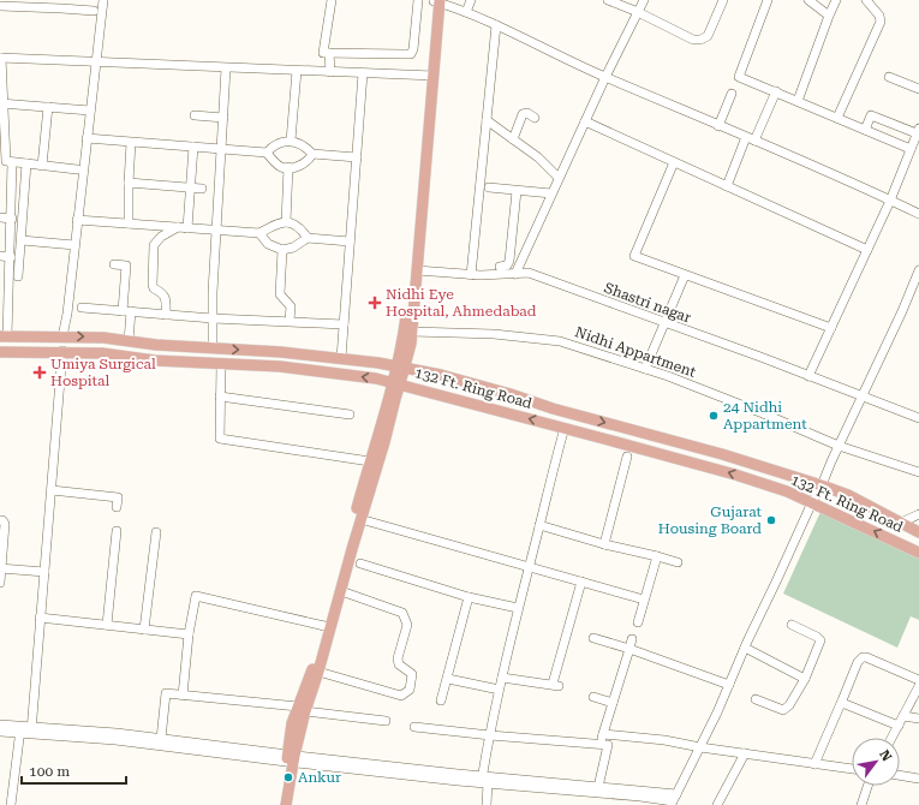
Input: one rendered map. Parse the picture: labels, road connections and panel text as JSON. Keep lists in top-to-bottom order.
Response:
{
  "streets": {
    "main road": ["132 Ft. Ring Road"],
    "street": ["Shastri nagar", "Nidhi Appartment"]
  },
  "places": {
    "health": ["Nidhi Eye Hospital, Ahmedabad", "Umiya Surgical Hospital"],
    "other": ["24 Nidhi Appartment", "Gujarat Housing Board", "Ankur"]
  },
  "scale_bar": "100 m",
  "north": "top right"
}
